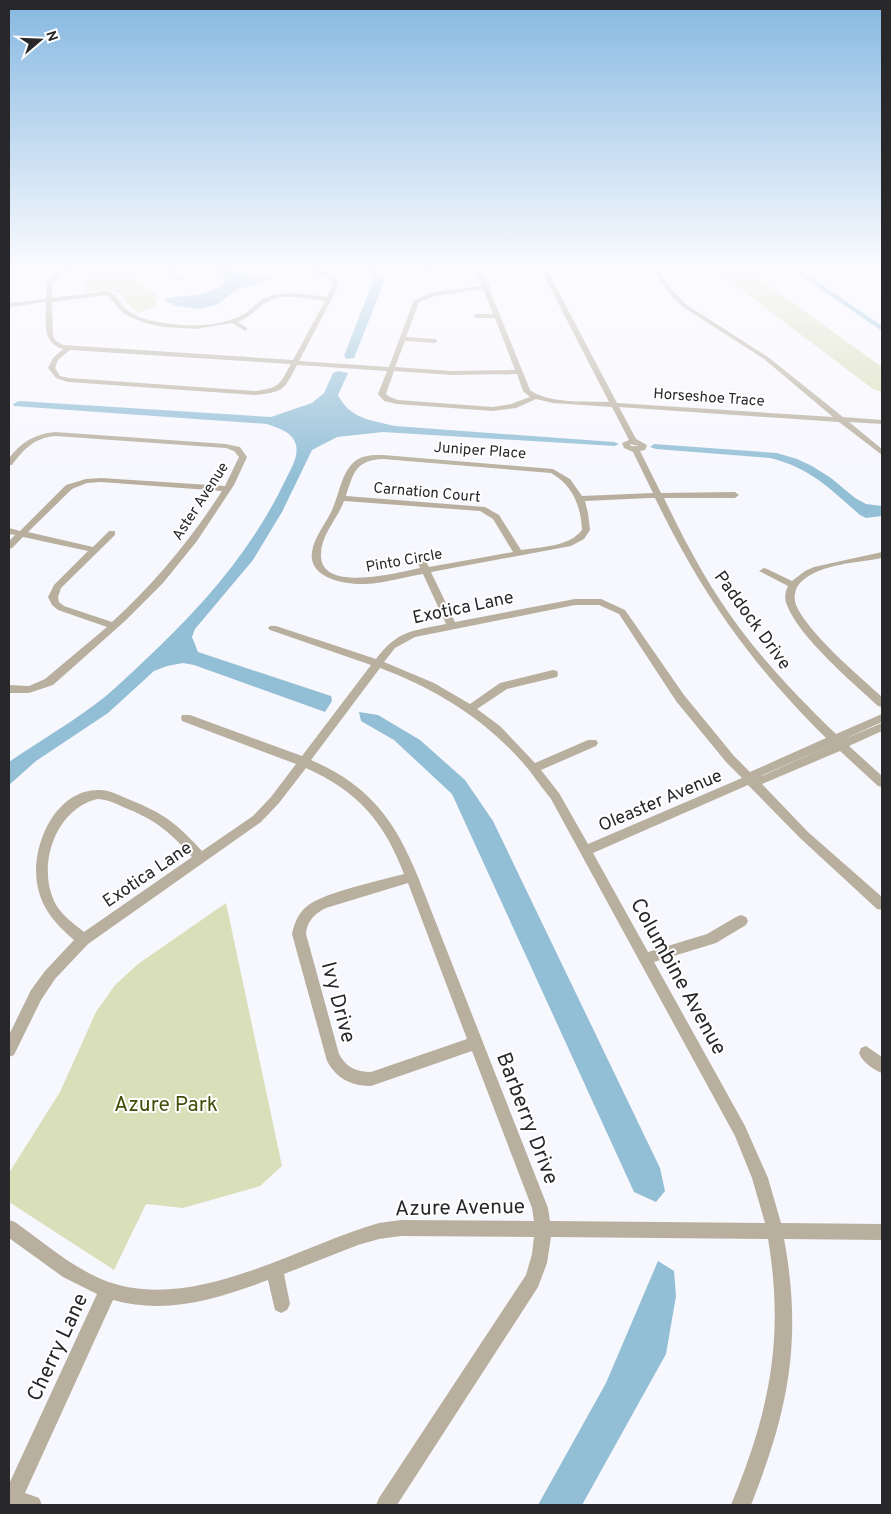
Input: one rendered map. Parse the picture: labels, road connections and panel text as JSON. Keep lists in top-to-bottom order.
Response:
{
  "streets": {
    "street": [
      "Horseshoe Trace",
      "Juniper Place",
      "Carnation Court",
      "Aster Avenue",
      "Pinto Circle",
      "Exotica Lane",
      "Paddock Drive",
      "Oleaster Avenue",
      "Columbine Avenue",
      "Ivy Drive",
      "Barberry Drive",
      "Azure Avenue",
      "Cherry Lane"
    ]
  },
  "crossings": [
    ["Horseshoe Trace", "Paddock Drive"],
    ["Juniper Place", "Pinto Circle"],
    ["Carnation Court", "Pinto Circle"],
    ["Exotica Lane", "Oleaster Avenue"],
    ["Exotica Lane", "Columbine Avenue"],
    ["Exotica Lane", "Barberry Drive"],
    ["Paddock Drive", "Oleaster Avenue"],
    ["Oleaster Avenue", "Columbine Avenue"],
    ["Columbine Avenue", "Azure Avenue"],
    ["Ivy Drive", "Barberry Drive"],
    ["Barberry Drive", "Azure Avenue"],
    ["Azure Avenue", "Cherry Lane"]
  ],
  "parks": ["Azure Park"],
  "north": "right"
}
